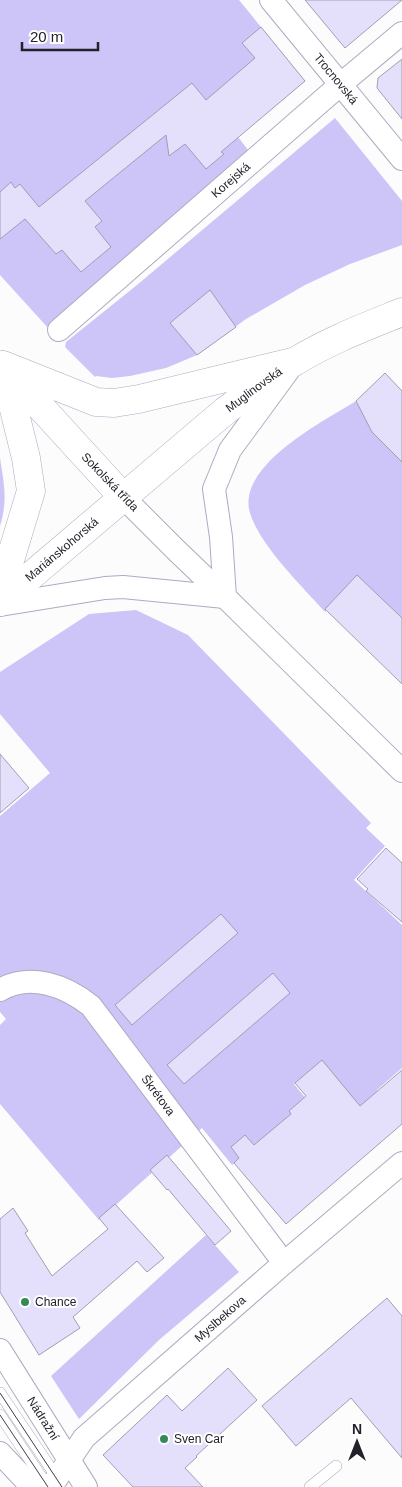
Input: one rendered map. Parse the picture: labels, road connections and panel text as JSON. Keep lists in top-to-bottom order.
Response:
{
  "streets": {
    "street": [
      "Trocnovská",
      "Korejská",
      "Muglinovská",
      "Sokolská třída",
      "Mariánskohorská",
      "Škrétova",
      "Myslbekova",
      "Nádražní"
    ]
  },
  "crossings": [
    ["Trocnovská", "Korejská"],
    ["Muglinovská", "Sokolská třída"],
    ["Muglinovská", "Mariánskohorská"],
    ["Sokolská třída", "Mariánskohorská"],
    ["Škrétova", "Myslbekova"],
    ["Myslbekova", "Nádražní"]
  ],
  "places": ["Chance", "Sven Car"],
  "scale_bar": "20 m",
  "north": "top"
}
